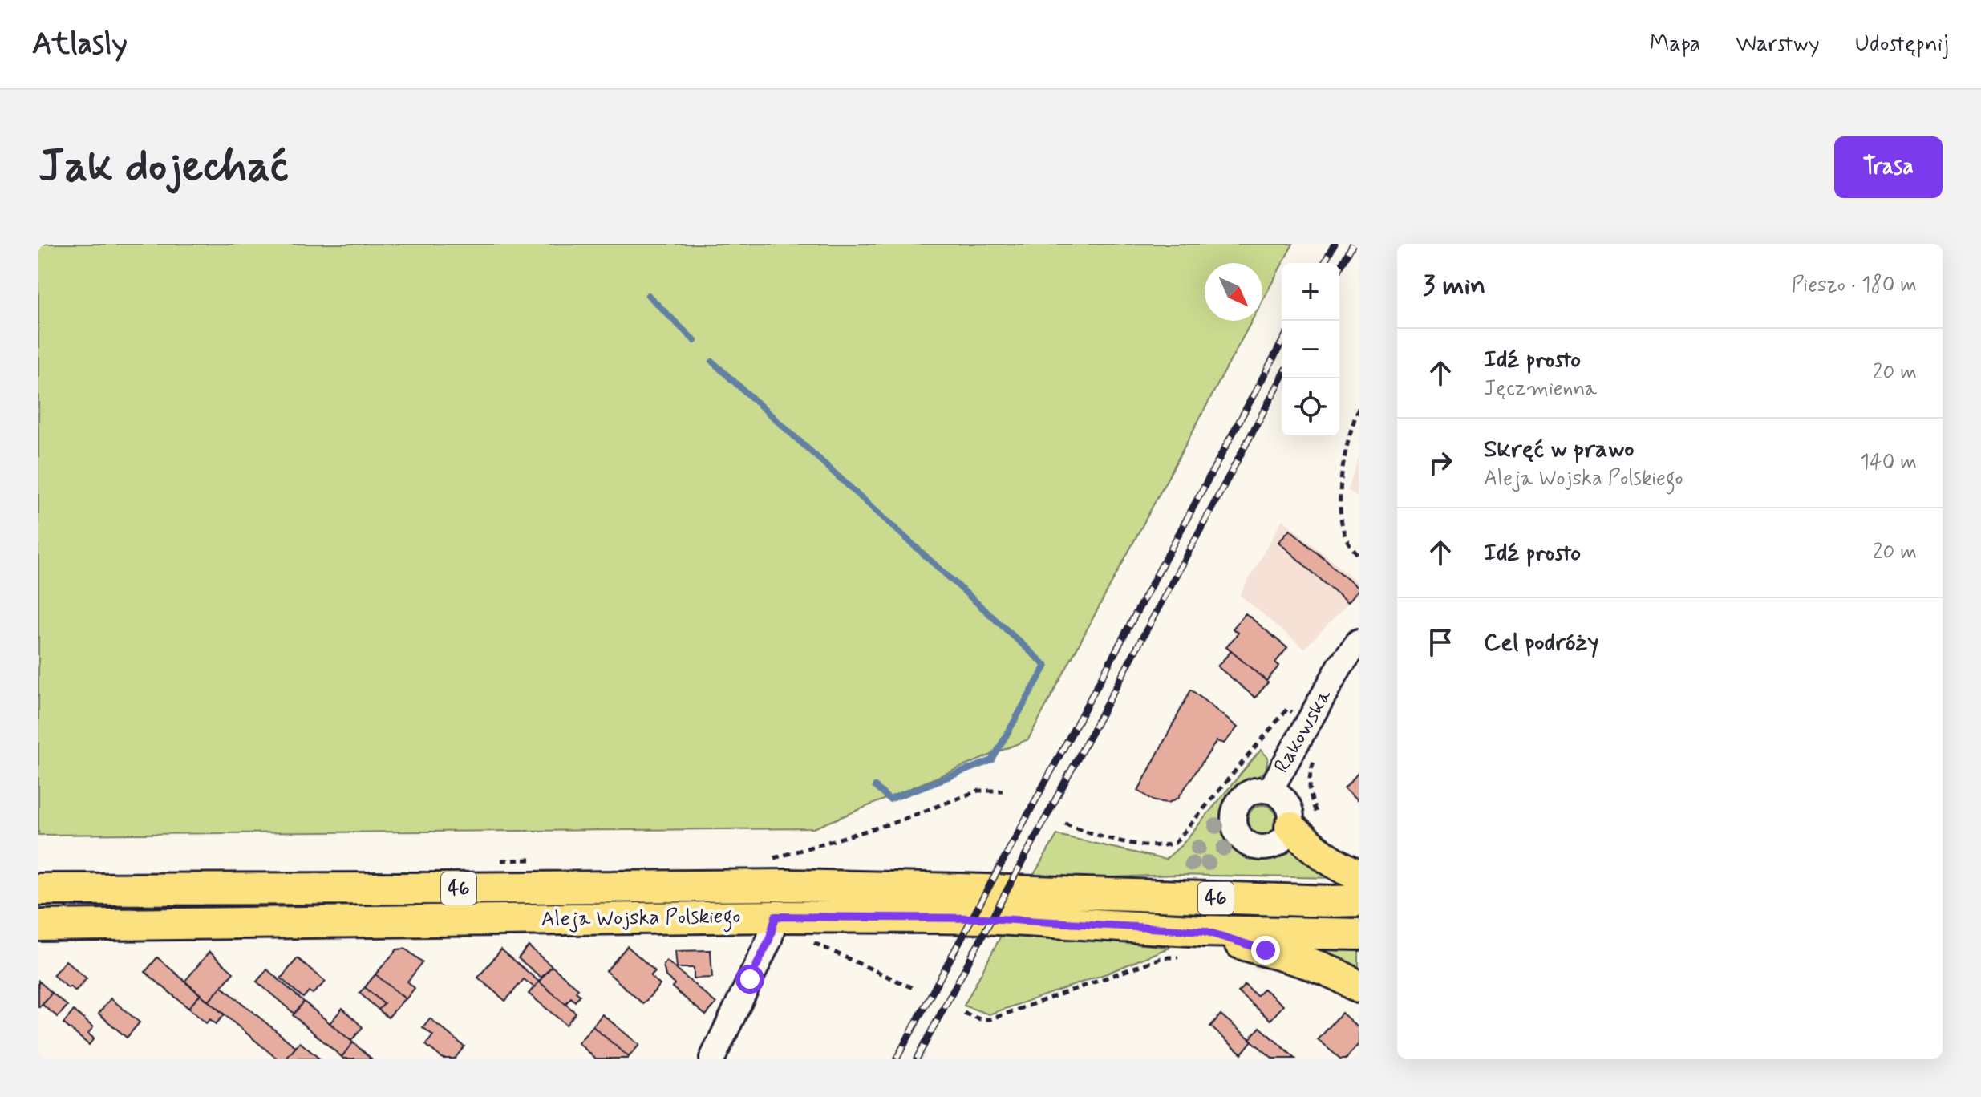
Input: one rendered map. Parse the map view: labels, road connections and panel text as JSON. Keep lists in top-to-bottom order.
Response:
{
  "streets": {
    "main road": ["46", "Aleja Wojska Polskiego"],
    "street": ["Rakowska"]
  },
  "north": "bottom right",
  "page": {
    "header": "Atlasly",
    "nav": ["Mapa", "Warstwy", "Udostępnij"],
    "buttons": "Trasa",
    "title": "Jak dojechać",
    "heading": ["3 min", "Pieszo · 180 m"],
    "map_buttons": ["+", "−"],
    "list": [
      ["Idź prosto", "Jęczmienna", "20 m"],
      ["Skręć w prawo", "Aleja Wojska Polskiego", "140 m"],
      ["Idź prosto", "20 m"],
      "Cel podróży"
    ]
  }
}
